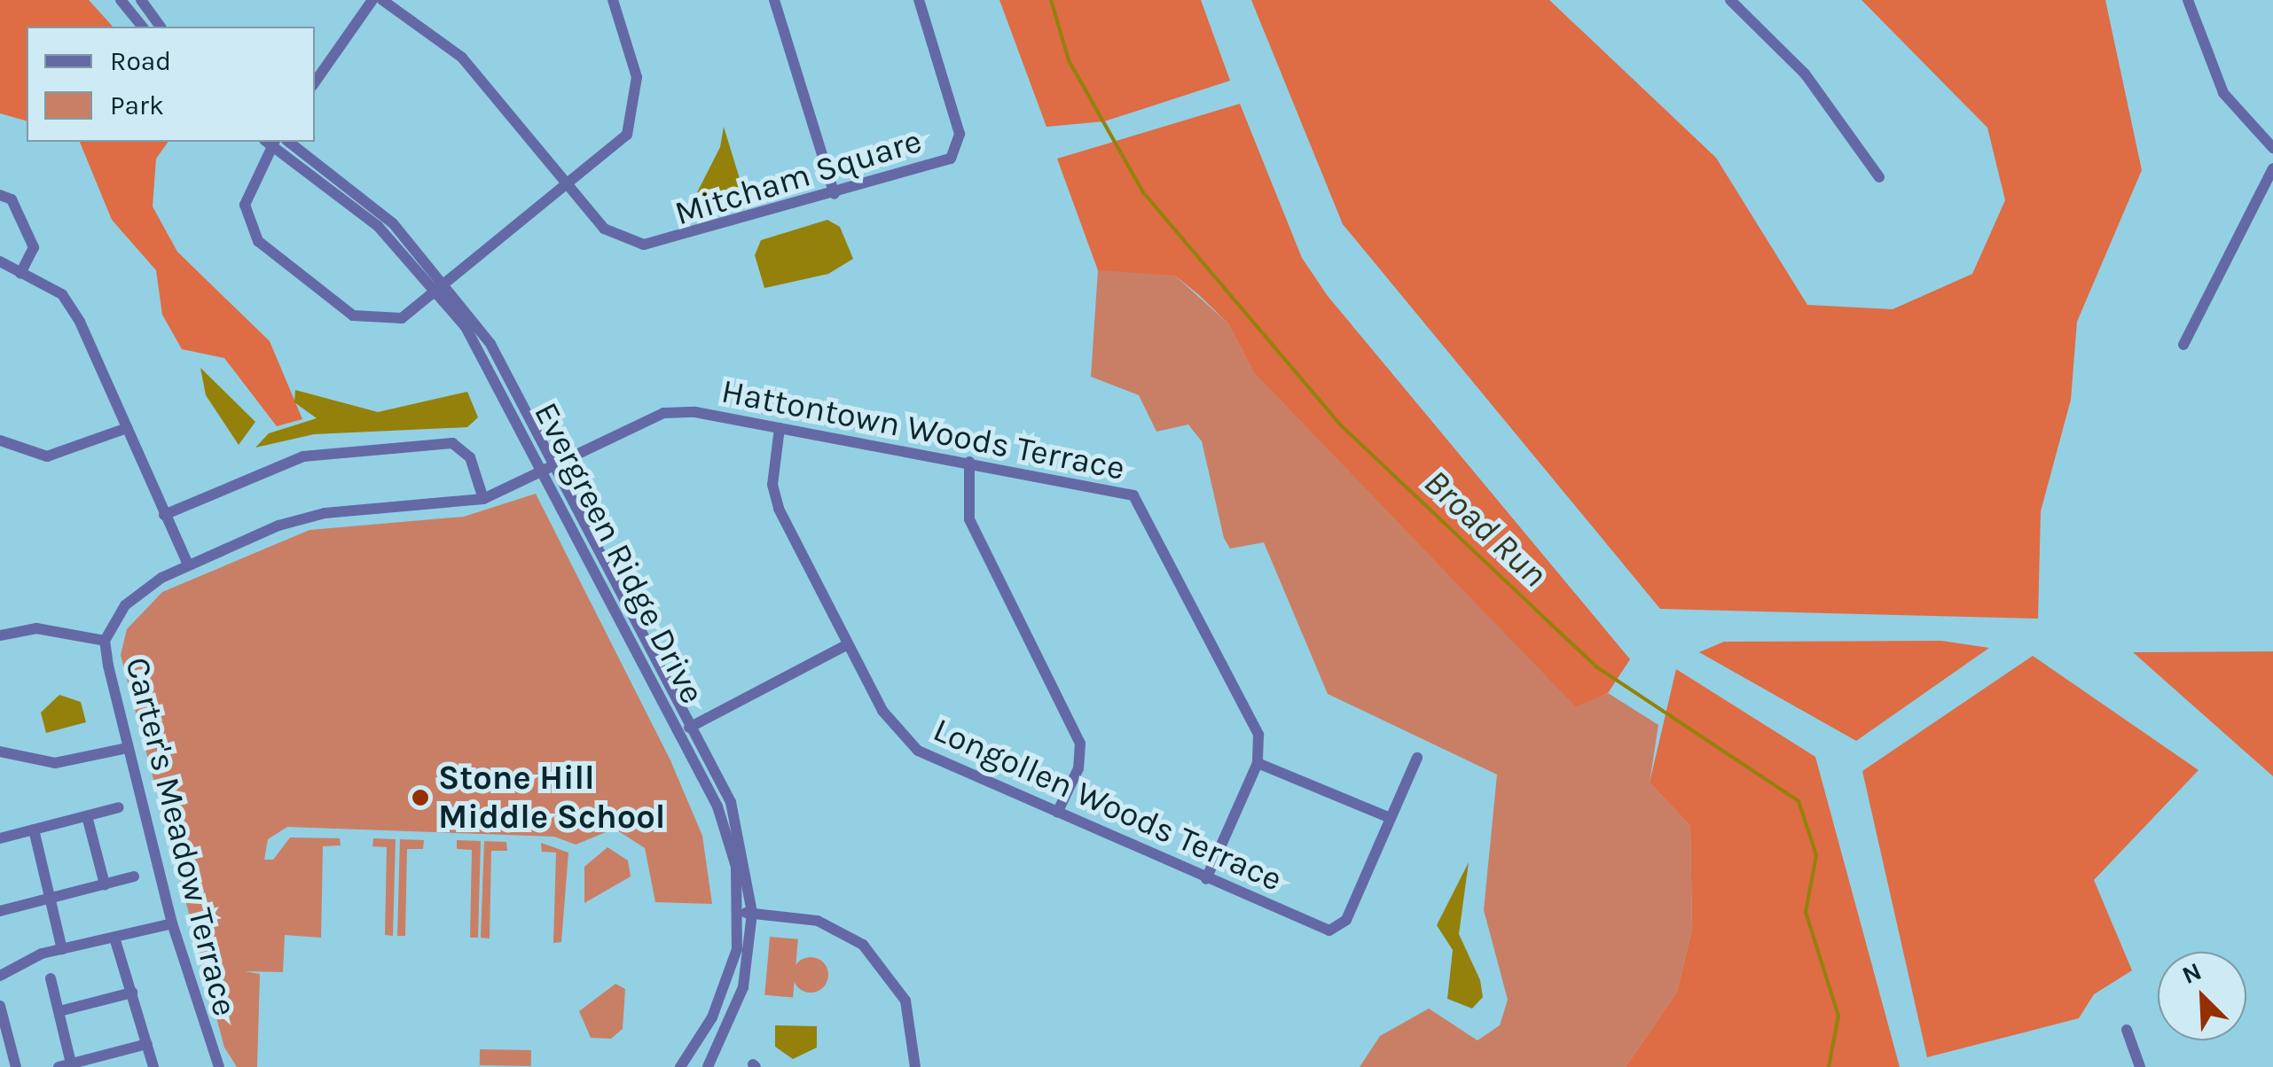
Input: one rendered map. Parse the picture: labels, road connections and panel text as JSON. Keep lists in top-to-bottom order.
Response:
{
  "streets": {
    "street": [
      "Mitcham Square",
      "Hattontown Woods Terrace",
      "Evergreen Ridge Drive",
      "Longollen Woods Terrace",
      "Carter's Meadow Terrace"
    ]
  },
  "crossings": [
    ["Hattontown Woods Terrace", "Evergreen Ridge Drive"],
    ["Hattontown Woods Terrace", "Longollen Woods Terrace"],
    ["Hattontown Woods Terrace", "Carter's Meadow Terrace"],
    ["Evergreen Ridge Drive", "Carter's Meadow Terrace"]
  ],
  "water": ["Broad Run"],
  "places": ["Stone Hill Middle School"],
  "legend": ["Road", "Park"],
  "north": "top left"
}
